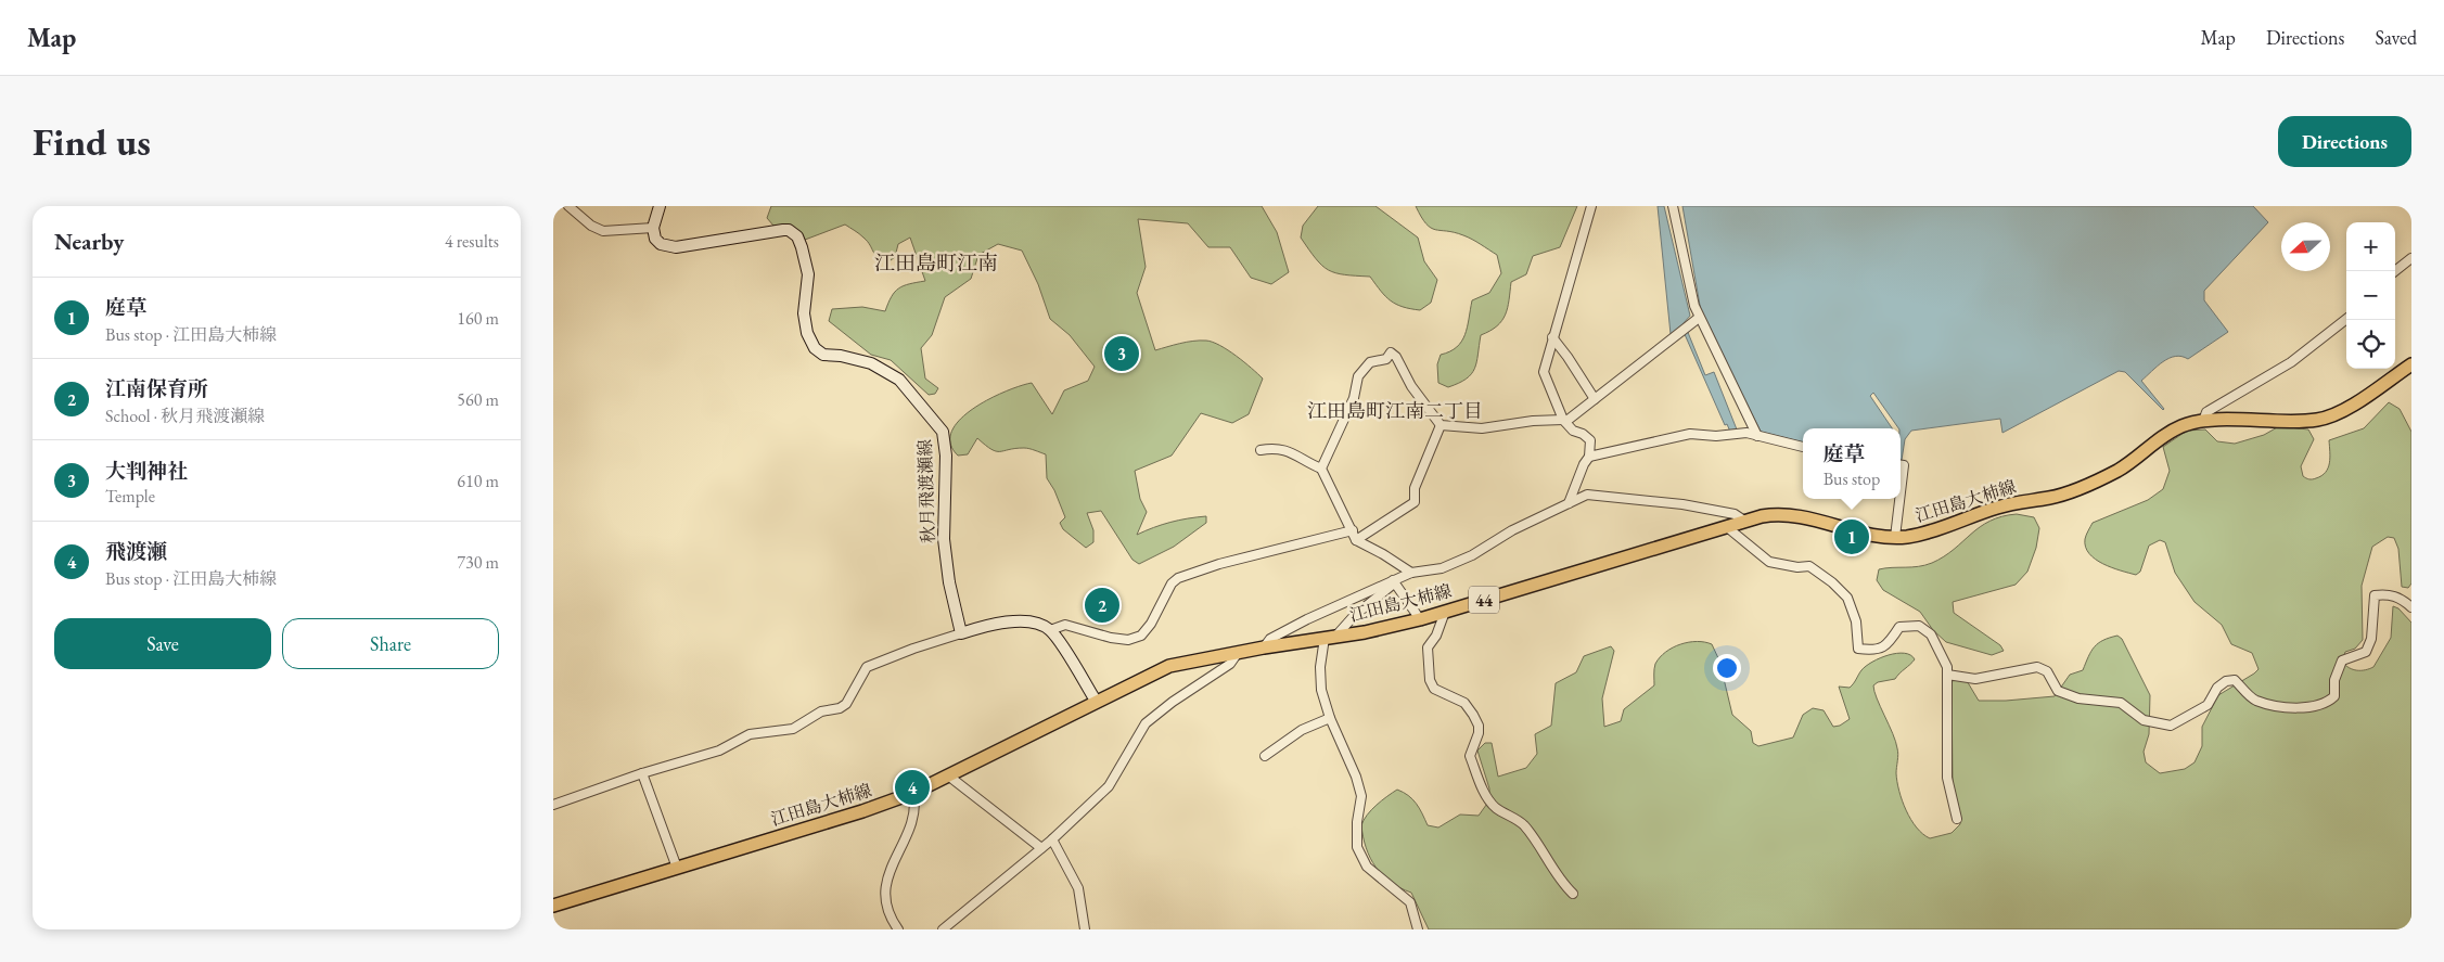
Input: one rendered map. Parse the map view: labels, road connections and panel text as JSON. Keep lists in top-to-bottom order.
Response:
{
  "streets": {
    "main road": ["秋月飛渡瀬線", "江田島大柿線", "44"]
  },
  "districts": ["江田島町江南", "江田島町江南二丁目"],
  "north": "left",
  "page": {
    "header": "Map",
    "nav": ["Map", "Directions", "Saved"],
    "buttons": [
      "Directions",
      ["Save", "Share"]
    ],
    "title": "Find us",
    "heading": ["Nearby", "4 results"],
    "map_buttons": ["+", "−"],
    "list": [
      {
        "mark": "1",
        "name": "庭草",
        "note": "Bus stop · 江田島大柿線",
        "value": "160 m"
      },
      {
        "mark": "2",
        "name": "江南保育所",
        "note": "School · 秋月飛渡瀬線",
        "value": "560 m"
      },
      {
        "mark": "3",
        "name": "大判神社",
        "note": "Temple",
        "value": "610 m"
      },
      {
        "mark": "4",
        "name": "飛渡瀬",
        "note": "Bus stop · 江田島大柿線",
        "value": "730 m"
      }
    ],
    "pins": [
      "3",
      "1",
      "2",
      "4"
    ],
    "popup": ["庭草", "Bus stop"]
  }
}
